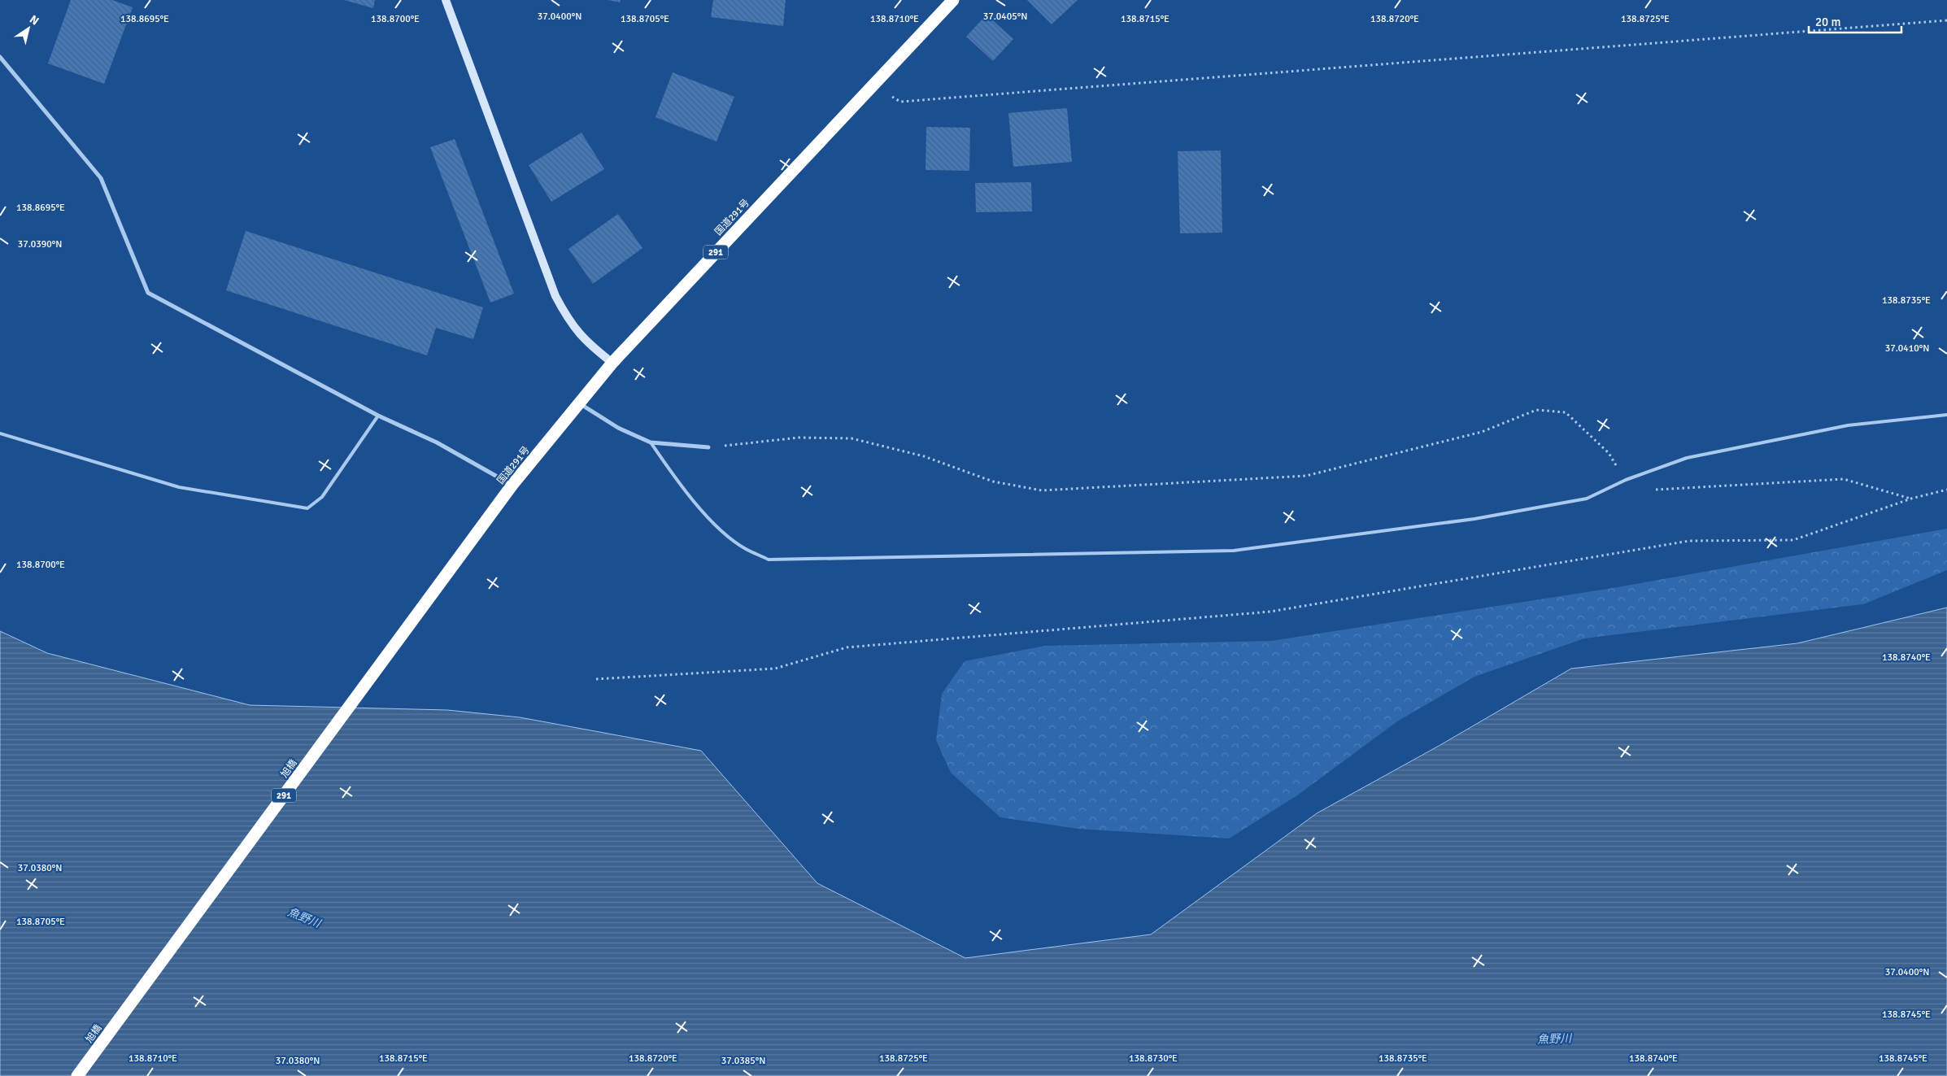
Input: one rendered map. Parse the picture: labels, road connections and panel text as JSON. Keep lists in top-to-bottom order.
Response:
{
  "streets": {
    "highway": ["国道291号", "291", "旭橋"]
  },
  "crossings": [
    ["国道291号", "旭橋"]
  ],
  "water": ["魚野川"],
  "scale_bar": "20 m",
  "north": "top right",
  "coordinates": [
    "37.0400°N",
    "37.0405°N",
    "138.8695°E",
    "138.8700°E",
    "138.8705°E",
    "138.8710°E",
    "138.8715°E",
    "138.8720°E",
    "138.8725°E",
    "37.0390°N",
    "138.8735°E",
    "37.0410°N",
    "138.8740°E",
    "37.0380°N",
    "138.8745°E",
    "138.8730°E",
    "37.0385°N"
  ]
}
